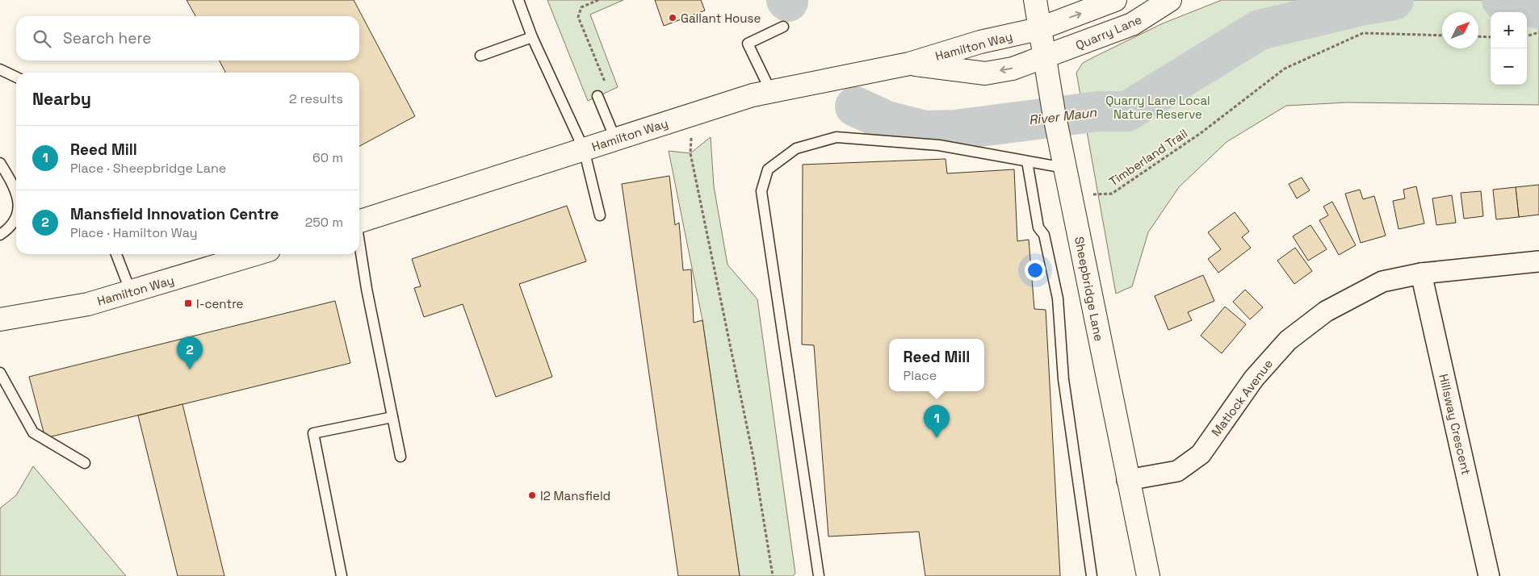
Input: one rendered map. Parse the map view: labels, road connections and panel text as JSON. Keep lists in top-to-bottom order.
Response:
{
  "streets": {
    "street": [
      "Quarry Lane",
      "Hamilton Way",
      "Sheepbridge Lane",
      "Matlock Avenue",
      "Hillsway Crescent"
    ],
    "path": ["Timberland Trail"]
  },
  "crossings": [
    ["Quarry Lane", "Hamilton Way"],
    ["Quarry Lane", "Sheepbridge Lane"],
    ["Hamilton Way", "Sheepbridge Lane"],
    ["Timberland Trail", "Sheepbridge Lane"],
    ["Sheepbridge Lane", "Matlock Avenue"],
    ["Matlock Avenue", "Hillsway Crescent"]
  ],
  "water": ["River Maun"],
  "parks": ["Quarry Lane Local Nature Reserve"],
  "places": {
    "other": ["Gallant House", "I2 Mansfield"],
    "transit": ["I-centre"]
  },
  "north": "top right",
  "page": {
    "map_buttons": ["+", "−"],
    "search": "Search here",
    "heading": ["Nearby", "2 results"],
    "list": [
      {
        "mark": "1",
        "name": "Reed Mill",
        "note": "Place · Sheepbridge Lane",
        "value": "60 m"
      },
      {
        "mark": "2",
        "name": "Mansfield Innovation Centre",
        "note": "Place · Hamilton Way",
        "value": "250 m"
      }
    ],
    "pins": ["2", "1"],
    "popup": ["Reed Mill", "Place"]
  }
}
